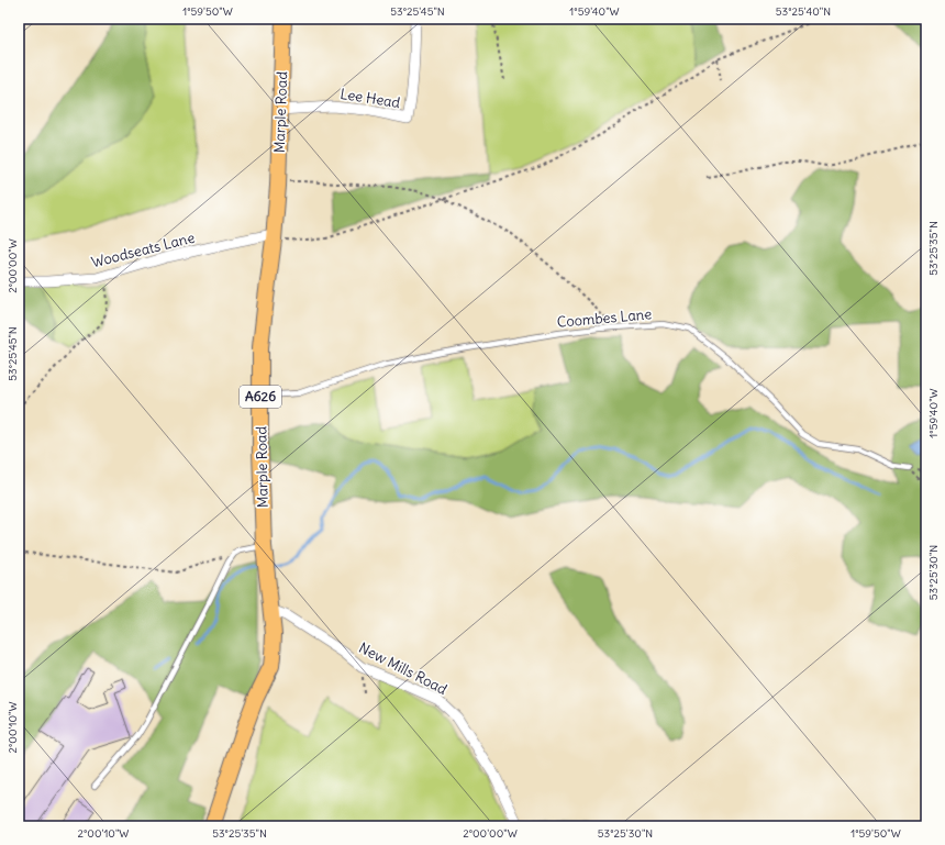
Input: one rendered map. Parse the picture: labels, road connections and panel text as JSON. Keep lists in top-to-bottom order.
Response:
{
  "streets": {
    "main road": ["Marple Road", "A626"],
    "street": ["Lee Head", "Woodseats Lane", "New Mills Road"],
    "lane": ["Coombes Lane"]
  },
  "crossings": [
    ["Lee Head", "Marple Road"],
    ["Marple Road", "Woodseats Lane"],
    ["Marple Road", "Coombes Lane"],
    ["Marple Road", "New Mills Road"]
  ],
  "coordinates": [
    "1°59'50\"W",
    "53°25'45\"N",
    "1°59'40\"W",
    "53°25'40\"N",
    "53°25'35\"N",
    "2°00'00\"W",
    "53°25'30\"N",
    "2°00'10\"W"
  ]
}
